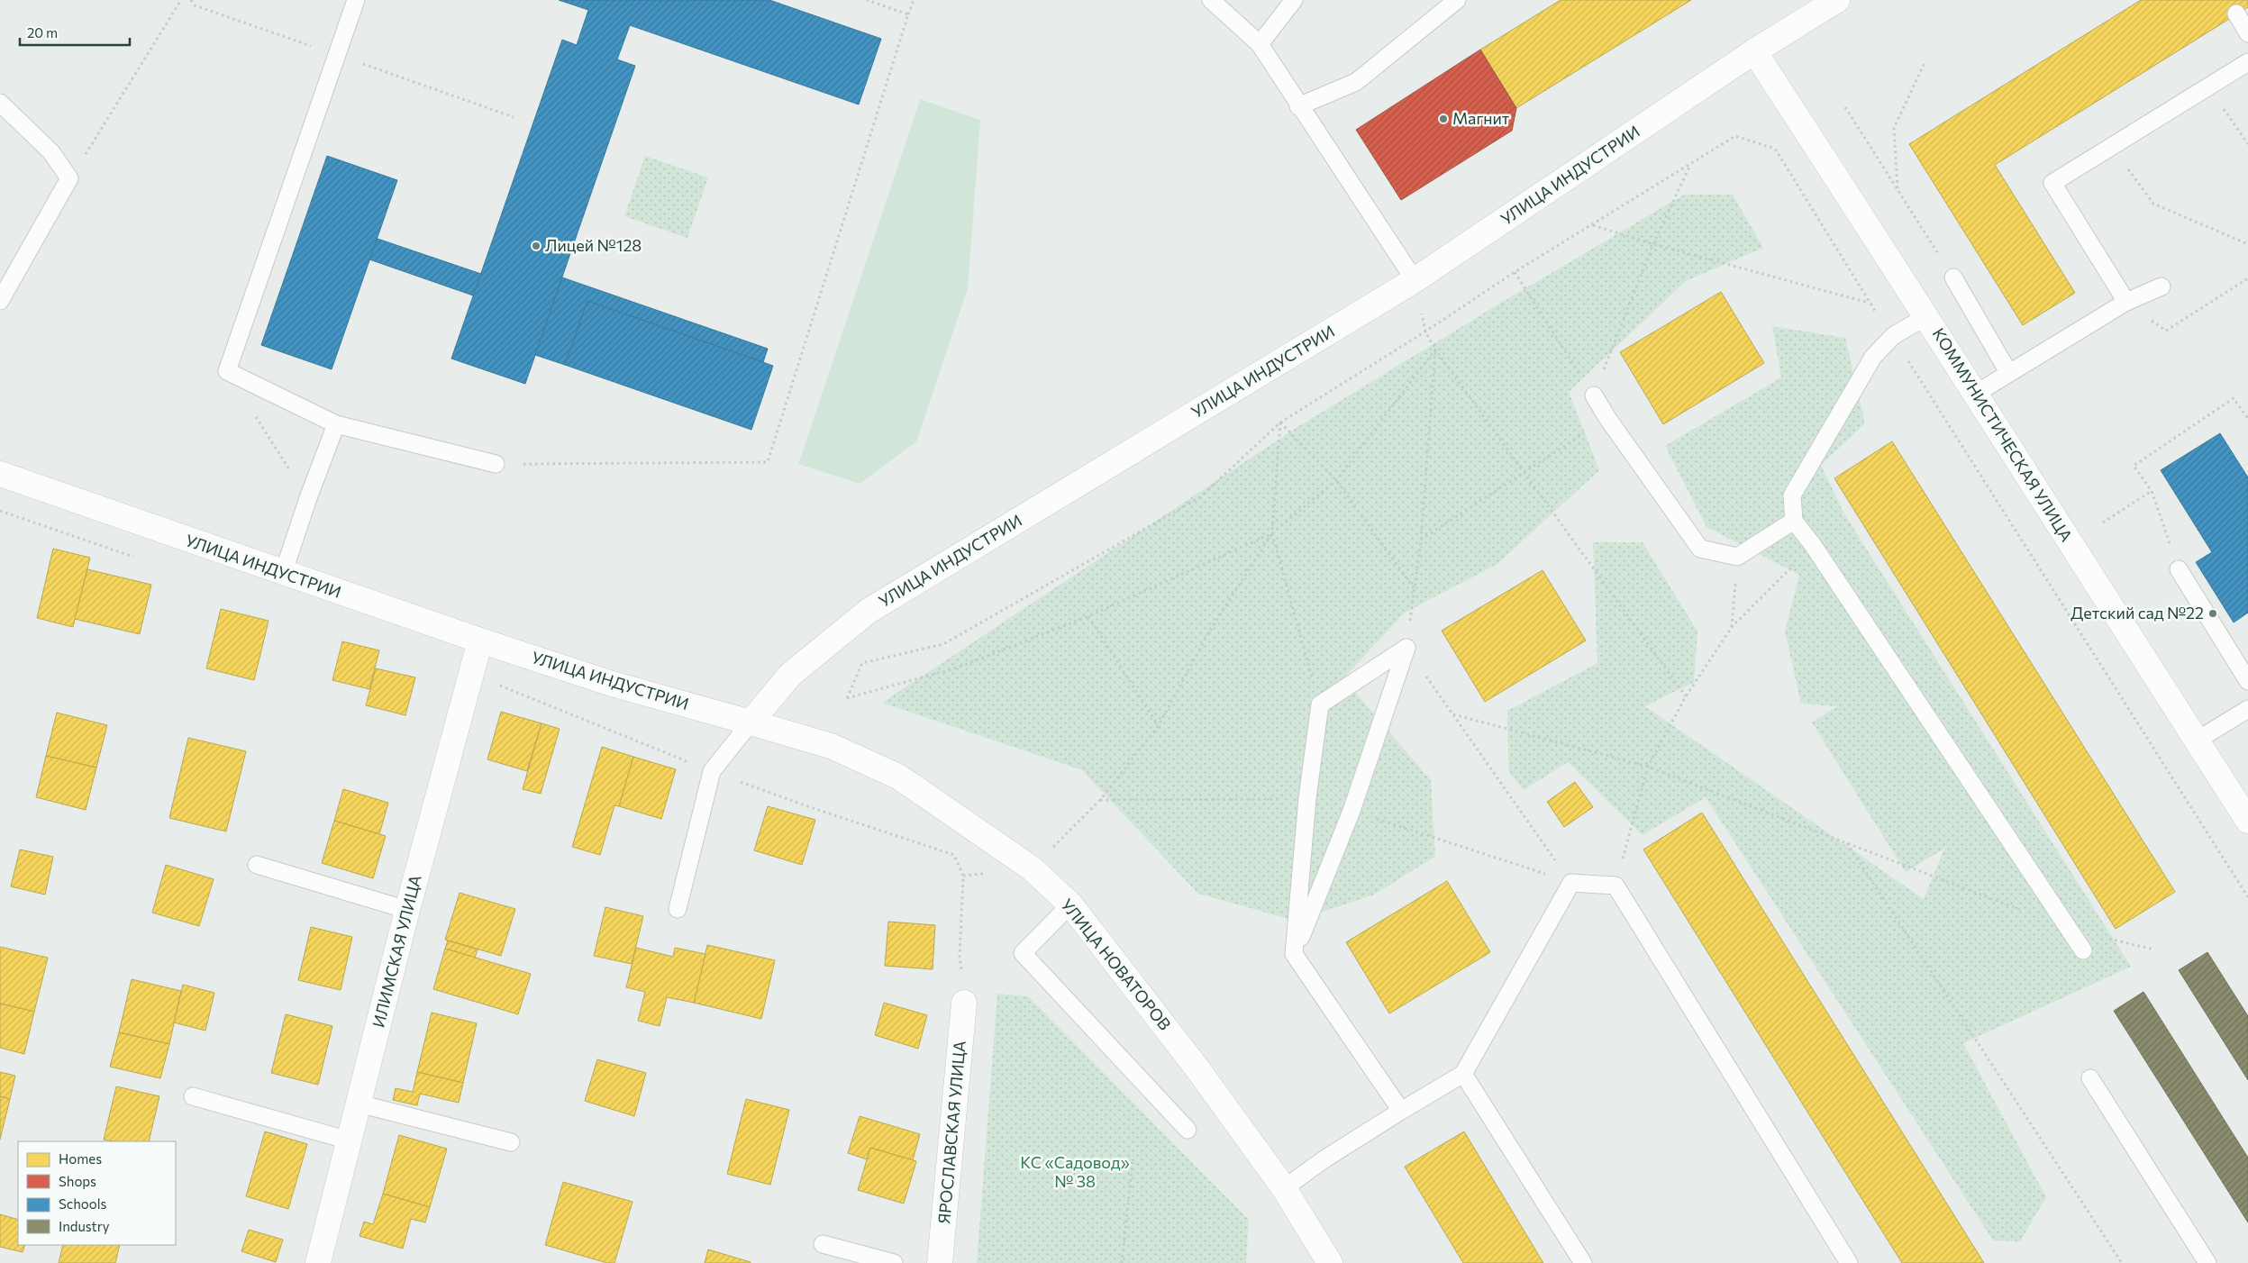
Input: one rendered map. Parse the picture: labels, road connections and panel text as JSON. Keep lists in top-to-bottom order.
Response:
{
  "streets": {
    "street": [
      "УЛИЦА ИНДУСТРИИ",
      "КОММУНИСТИЧЕСКАЯ УЛИЦА",
      "ИЛИМСКАЯ УЛИЦА",
      "УЛИЦА НОВАТОРОВ",
      "ЯРОСЛАВСКАЯ УЛИЦА"
    ]
  },
  "crossings": [
    ["УЛИЦА ИНДУСТРИИ", "КОММУНИСТИЧЕСКАЯ УЛИЦА"],
    ["УЛИЦА ИНДУСТРИИ", "ИЛИМСКАЯ УЛИЦА"],
    ["УЛИЦА ИНДУСТРИИ", "УЛИЦА НОВАТОРОВ"]
  ],
  "parks": ["КС «Садовод» № 38"],
  "places": ["Магнит", "Лицей №128", "Детский сад №22"],
  "legend": [
    "Homes",
    "Shops",
    "Schools",
    "Industry"
  ],
  "scale_bar": "20 m"
}
